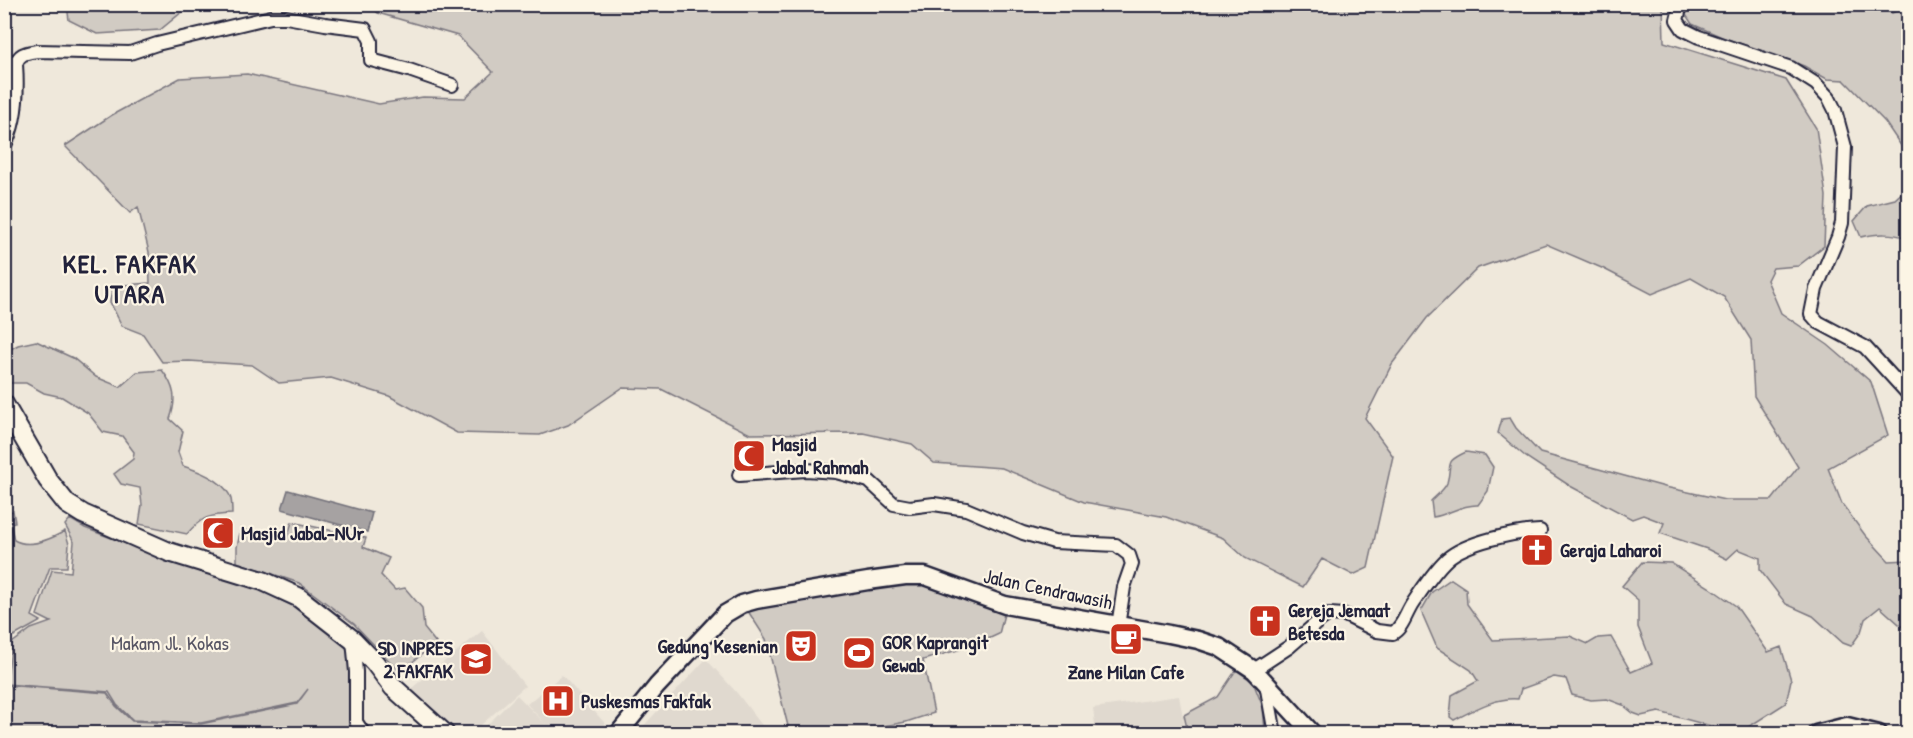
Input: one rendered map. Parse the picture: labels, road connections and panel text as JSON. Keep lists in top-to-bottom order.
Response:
{
  "streets": {
    "main road": ["Jalan Cendrawasih"]
  },
  "districts": ["KEL. FAKFAK UTARA"],
  "parks": ["Makam Jl. Kokas"],
  "places": {
    "mosque": ["Masjid Jabal Rahmah", "Masjid Jabal-NUr"],
    "church": ["Geraja Laharoi", "Gereja Jemaat Betesda"],
    "cafe": ["Zane Milan Cafe"],
    "theatre": ["Gedung Kesenian"],
    "sports": ["GOR Kaprangit Gewab"],
    "school or university": ["SD INPRES 2 FAKFAK"],
    "hospital": ["Puskesmas Fakfak"]
  }
}
